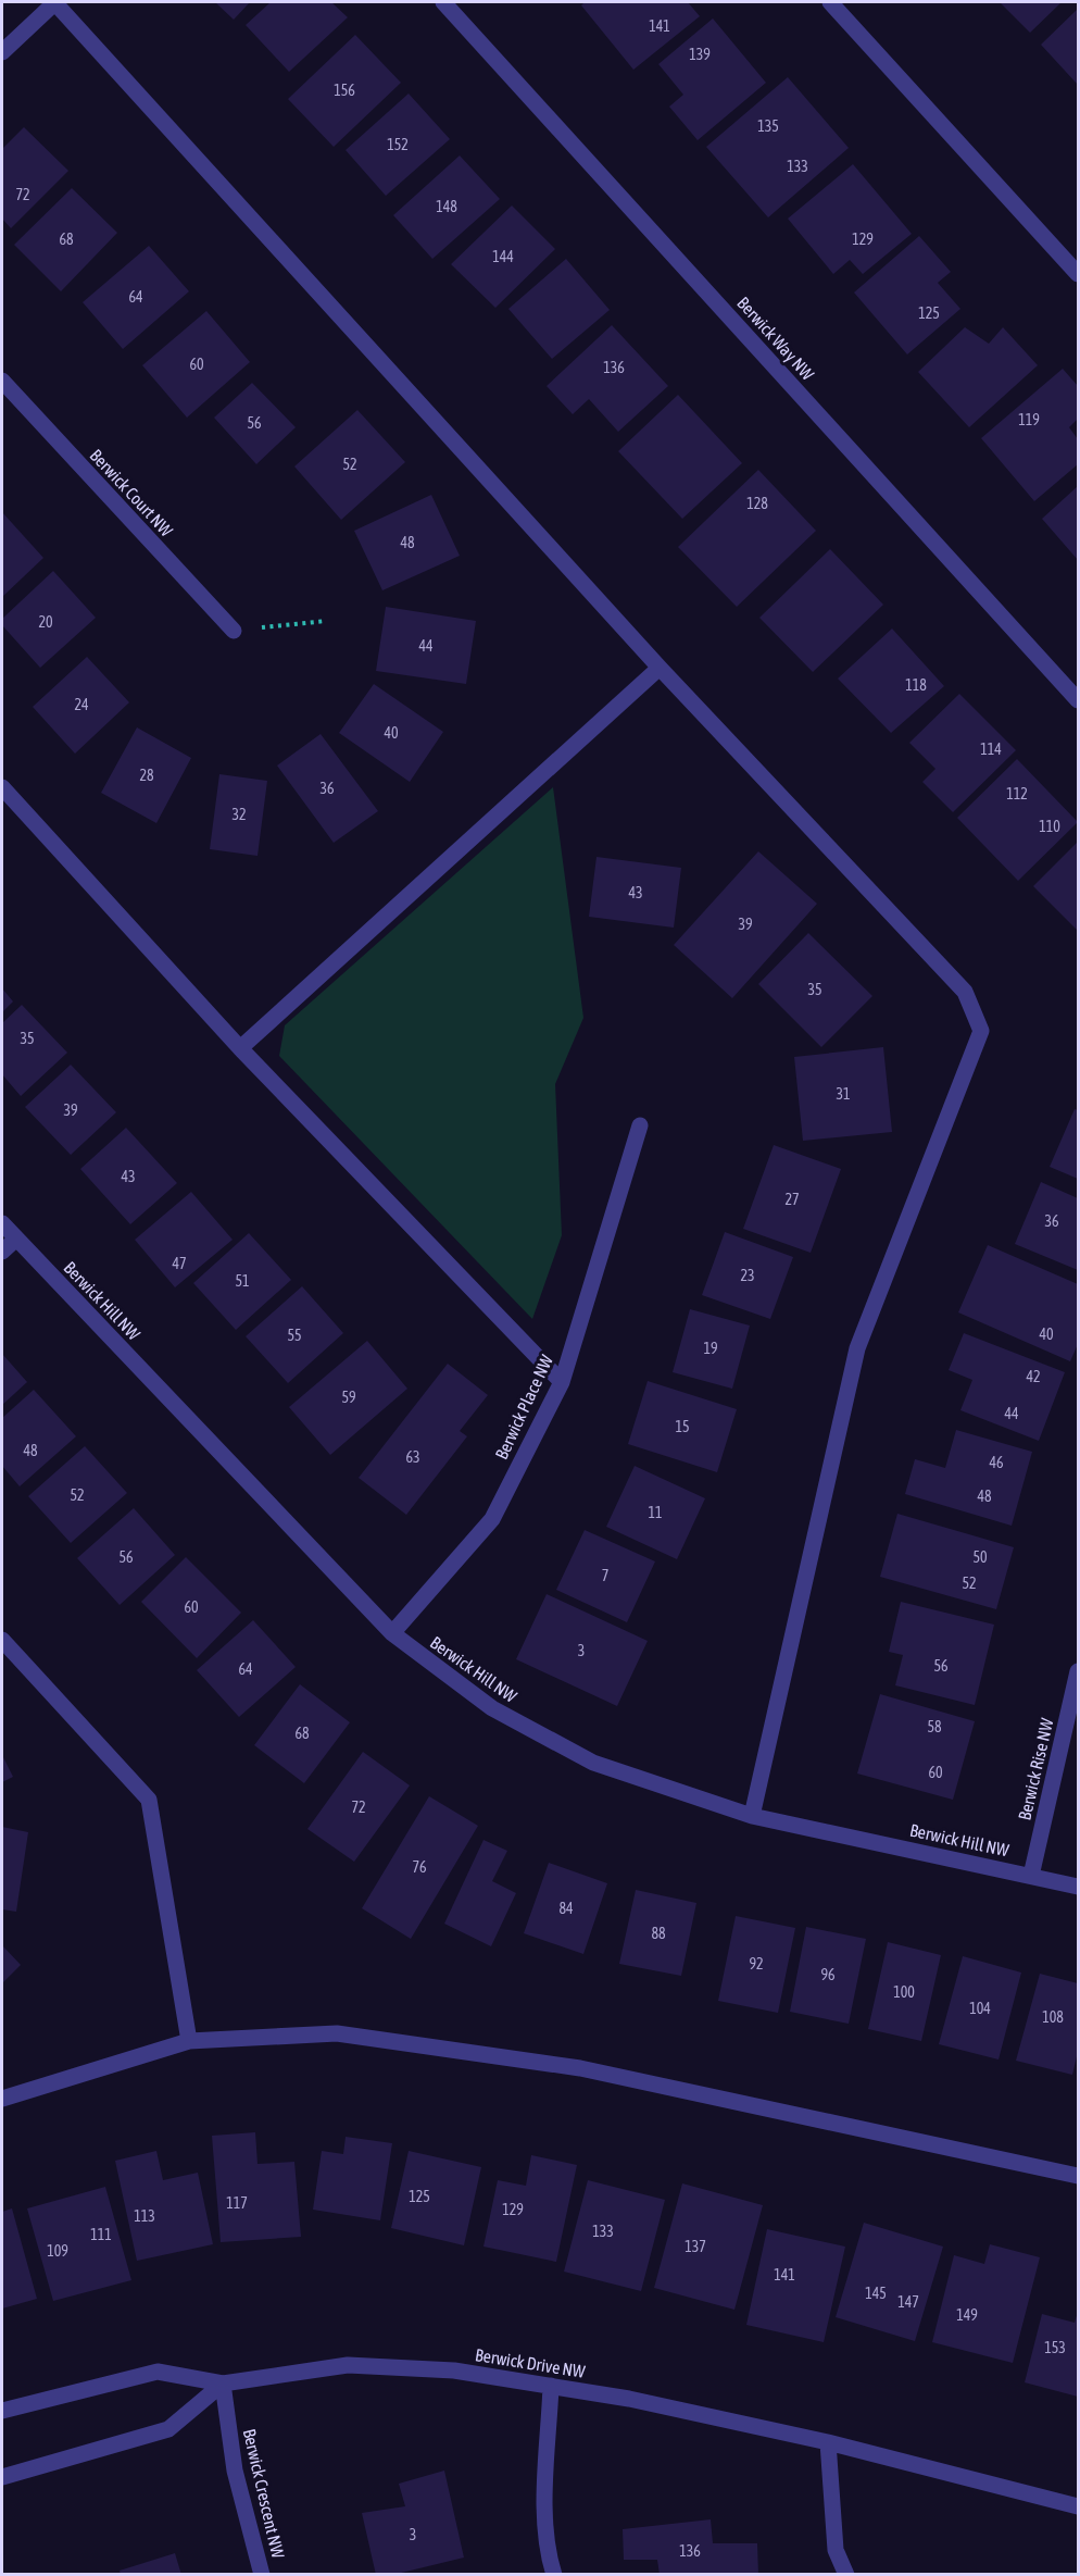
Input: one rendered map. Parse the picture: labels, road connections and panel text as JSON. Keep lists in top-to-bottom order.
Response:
{
  "streets": {
    "street": [
      "Berwick Way NW",
      "Berwick Court NW",
      "Berwick Hill NW",
      "Berwick Place NW",
      "Berwick Rise NW",
      "Berwick Drive NW",
      "Berwick Crescent NW"
    ]
  },
  "crossings": [
    ["Berwick Hill NW", "Berwick Place NW"],
    ["Berwick Hill NW", "Berwick Rise NW"],
    ["Berwick Drive NW", "Berwick Crescent NW"]
  ],
  "house_numbers": [
    "141",
    "139",
    "156",
    "135",
    "152",
    "133",
    "72",
    "148",
    "68",
    "129",
    "144",
    "64",
    "125",
    "60",
    "136",
    "119",
    "56",
    "52",
    "128",
    "48",
    "20",
    "44",
    "118",
    "24",
    "40",
    "114",
    "28",
    "36",
    "112",
    "32",
    "110",
    "43",
    "39",
    "35",
    "35",
    "31",
    "39",
    "43",
    "27",
    "36",
    "47",
    "23",
    "51",
    "40",
    "55",
    "19",
    "42",
    "59",
    "44",
    "15",
    "48",
    "63",
    "46",
    "52",
    "48",
    "11",
    "56",
    "50",
    "7",
    "52",
    "60",
    "3",
    "56",
    "64",
    "58",
    "68",
    "60",
    "72",
    "76",
    "84",
    "88",
    "92",
    "96",
    "100",
    "104",
    "108",
    "125",
    "117",
    "129",
    "113",
    "133",
    "111",
    "137",
    "109",
    "141",
    "145",
    "147",
    "149",
    "153",
    "3",
    "136"
  ]
}
